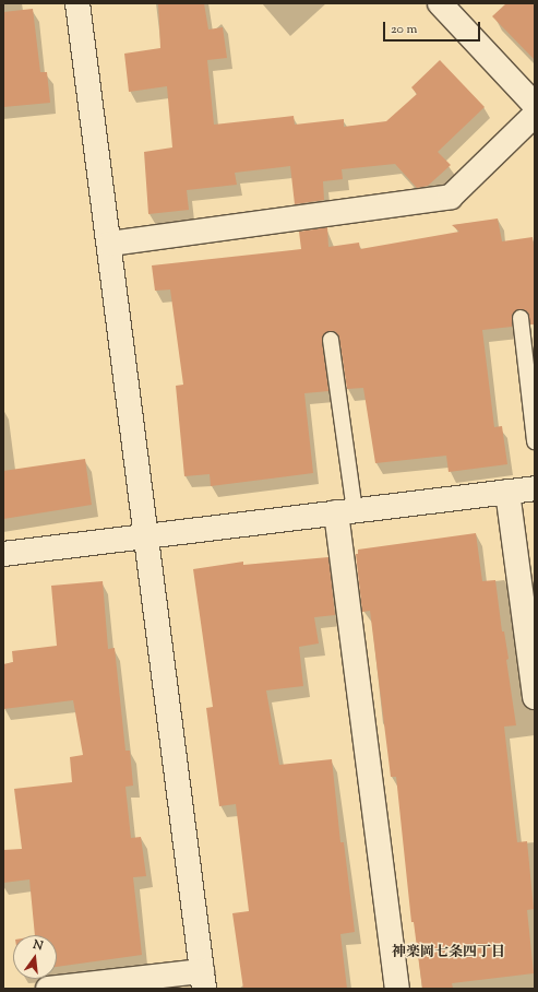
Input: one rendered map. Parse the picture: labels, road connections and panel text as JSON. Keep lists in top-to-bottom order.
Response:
{
  "districts": ["神楽岡七条四丁目"],
  "scale_bar": "20 m",
  "north": "top"
}
